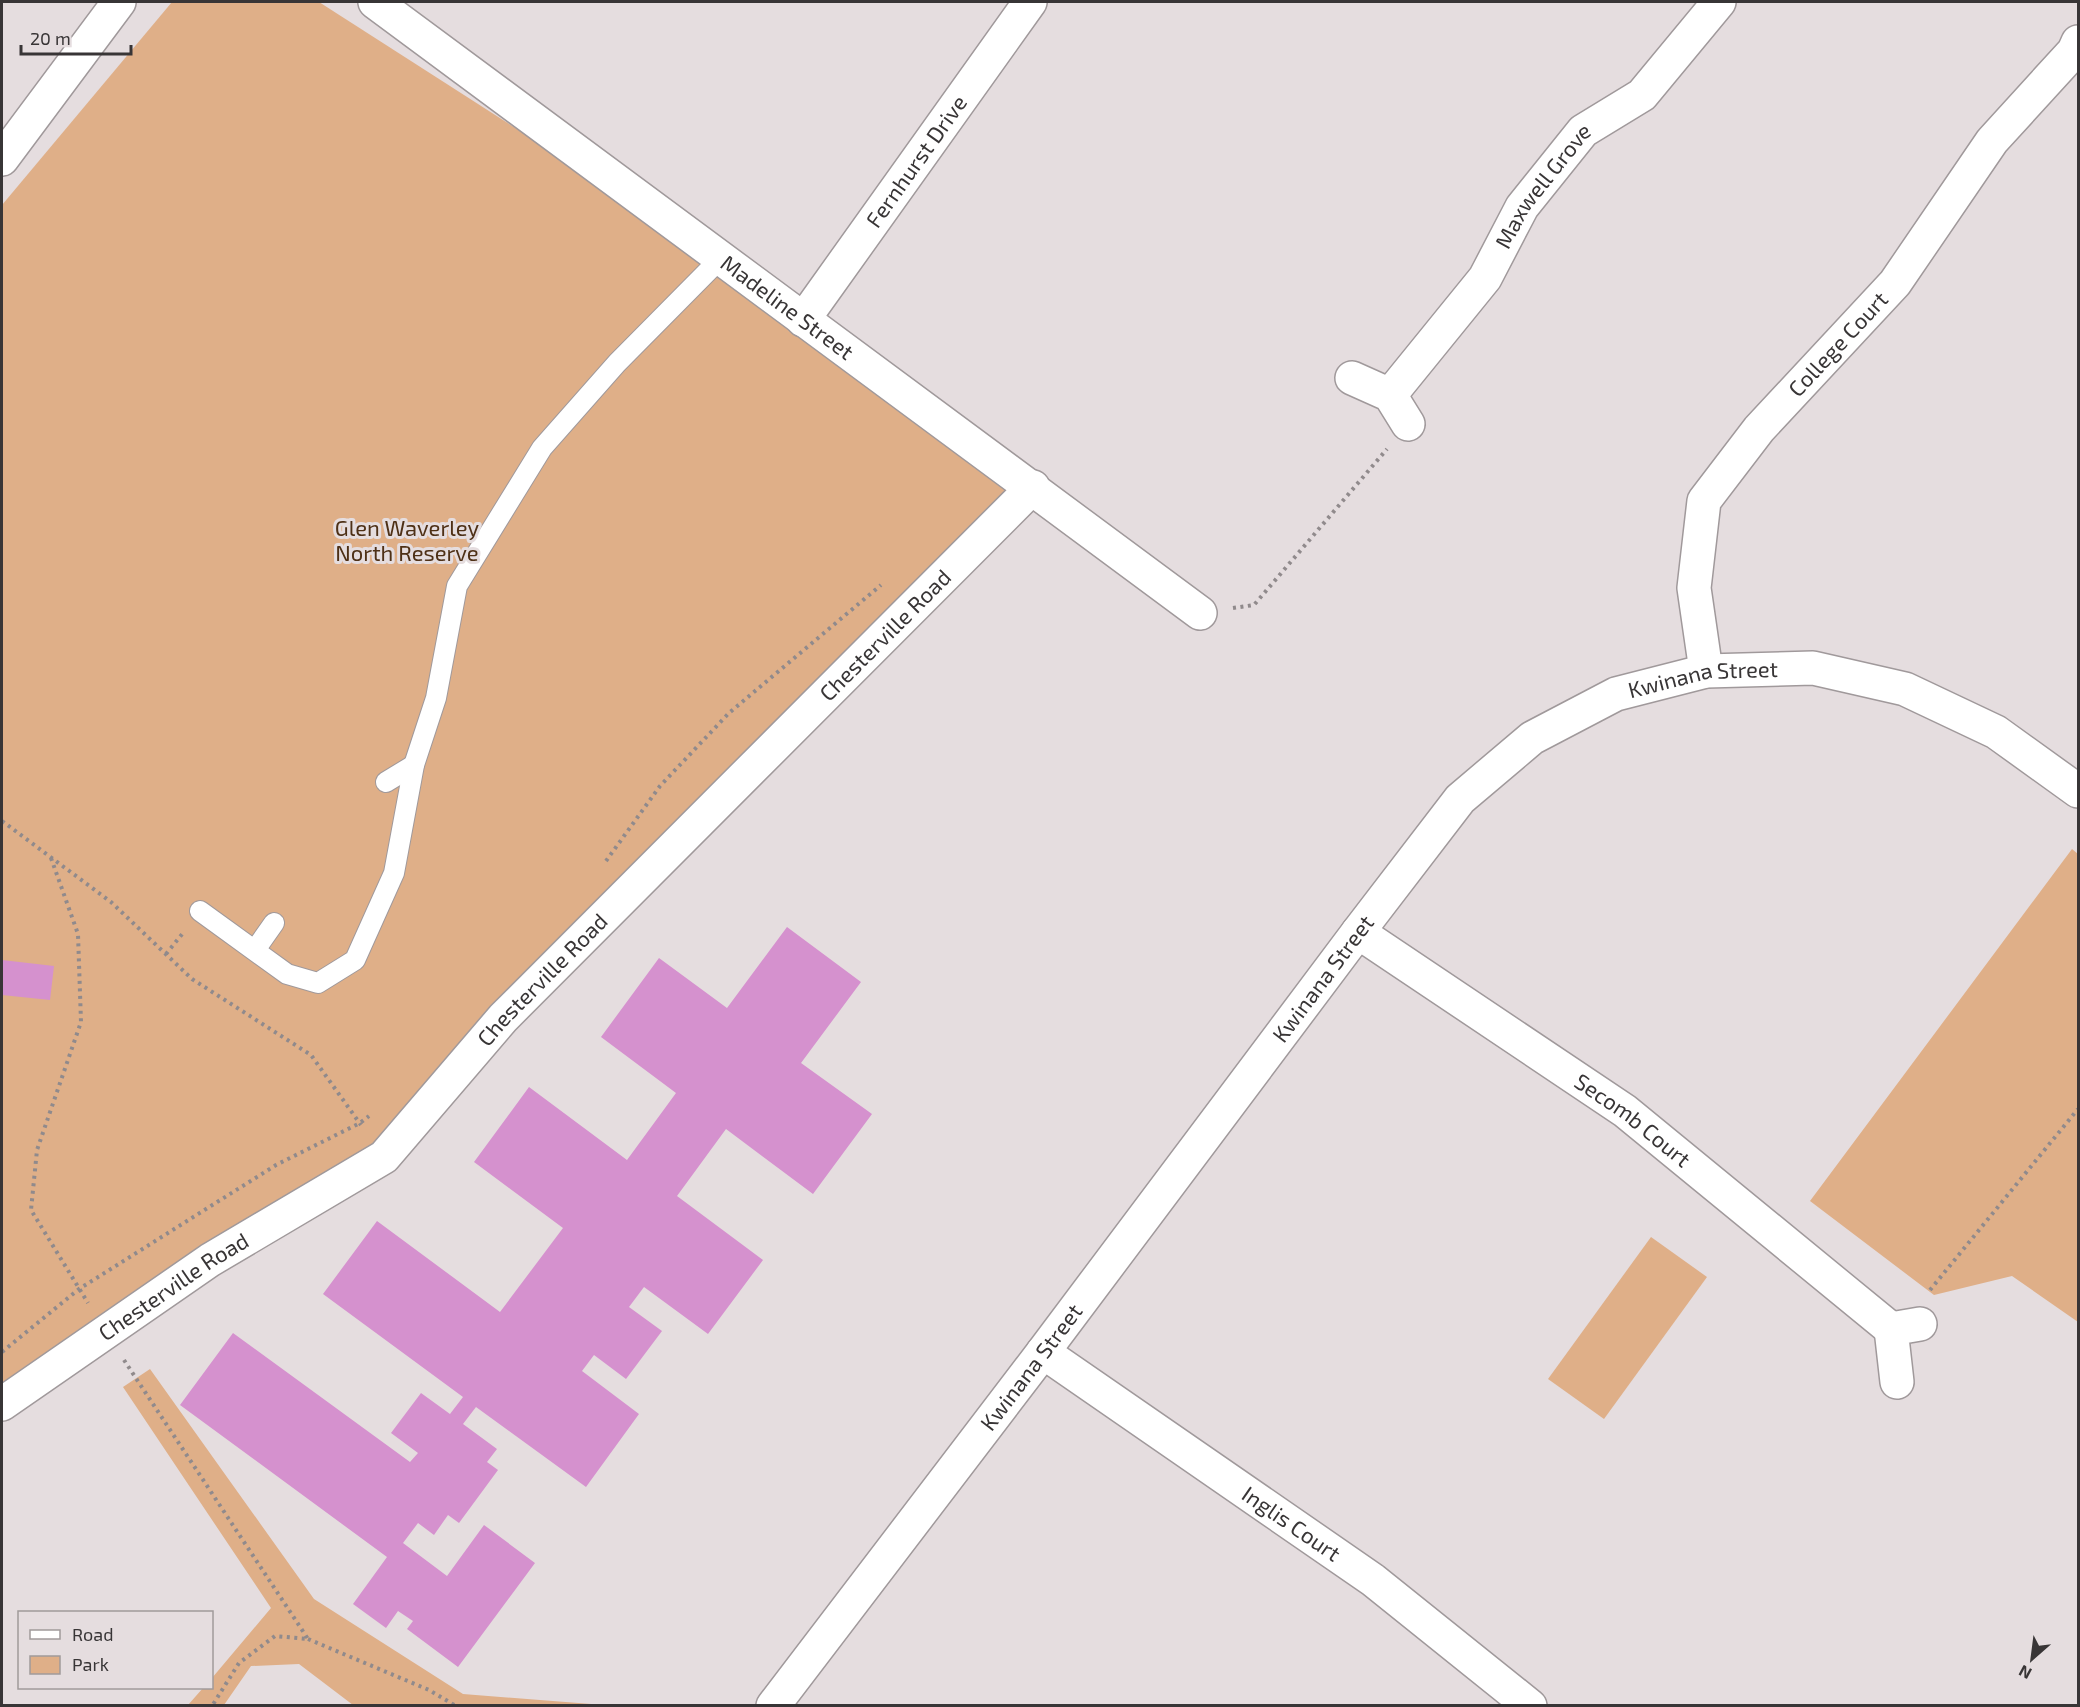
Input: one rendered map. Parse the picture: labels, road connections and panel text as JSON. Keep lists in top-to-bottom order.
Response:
{
  "streets": {
    "street": [
      "Fernhurst Drive",
      "Maxwell Grove",
      "Madeline Street",
      "College Court",
      "Chesterville Road",
      "Kwinana Street",
      "Secomb Court",
      "Inglis Court"
    ]
  },
  "crossings": [
    ["Fernhurst Drive", "Madeline Street"],
    ["Madeline Street", "Chesterville Road"],
    ["College Court", "Kwinana Street"],
    ["Kwinana Street", "Secomb Court"],
    ["Kwinana Street", "Inglis Court"]
  ],
  "parks": ["Glen Waverley North Reserve"],
  "legend": ["Road", "Park"],
  "scale_bar": "20 m",
  "north": "bottom left"
}
